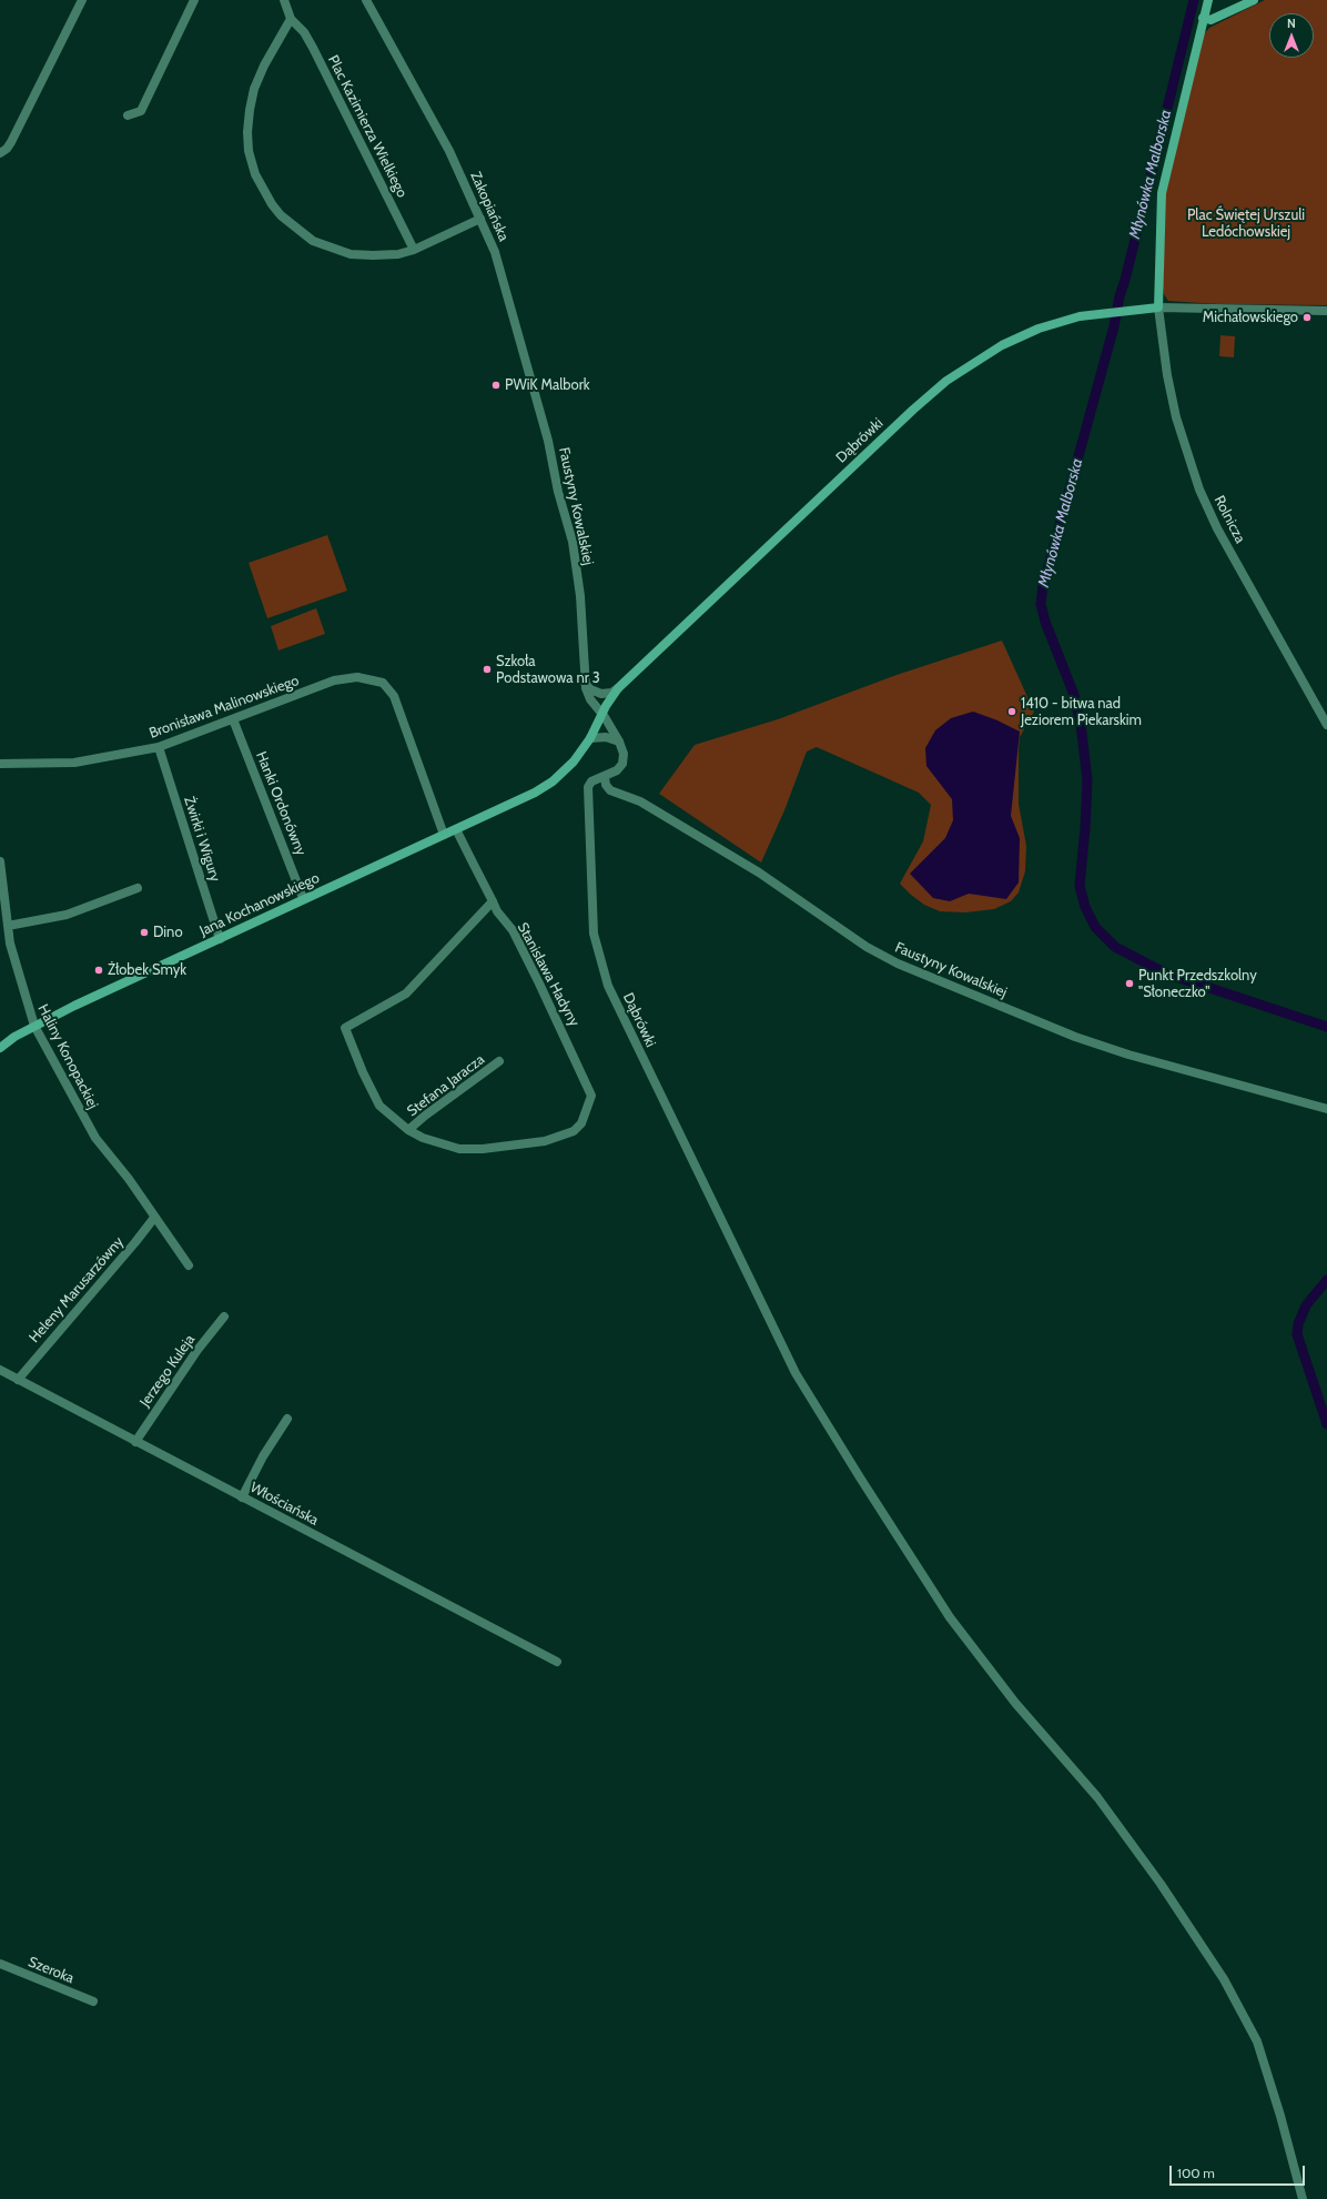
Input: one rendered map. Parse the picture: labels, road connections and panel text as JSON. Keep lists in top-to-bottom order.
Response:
{
  "streets": {
    "street": [
      "Plac Kazimierza Wielkiego",
      "Zakopiańska",
      "Dąbrówki",
      "Faustyny Kowalskiej",
      "Rolnicza",
      "Bronisława Malinowskiego",
      "Hanki Ordonówny",
      "Żwirki i Wigury",
      "Jana Kochanowskiego",
      "Stanisława Hadyny",
      "Haliny Konopackiej",
      "Stefana Jaracza",
      "Heleny Marusarzówny",
      "Jerzego Kuleja",
      "Włościańska",
      "Szeroka"
    ]
  },
  "crossings": [
    ["Zakopiańska", "Faustyny Kowalskiej"],
    ["Dąbrówki", "Faustyny Kowalskiej"],
    ["Dąbrówki", "Rolnicza"],
    ["Dąbrówki", "Jana Kochanowskiego"],
    ["Bronisława Malinowskiego", "Hanki Ordonówny"],
    ["Bronisława Malinowskiego", "Żwirki i Wigury"],
    ["Bronisława Malinowskiego", "Jana Kochanowskiego"],
    ["Hanki Ordonówny", "Jana Kochanowskiego"],
    ["Żwirki i Wigury", "Jana Kochanowskiego"],
    ["Jana Kochanowskiego", "Stanisława Hadyny"],
    ["Jana Kochanowskiego", "Haliny Konopackiej"],
    ["Stanisława Hadyny", "Stefana Jaracza"],
    ["Haliny Konopackiej", "Heleny Marusarzówny"],
    ["Heleny Marusarzówny", "Włościańska"],
    ["Jerzego Kuleja", "Włościańska"]
  ],
  "water": ["Młynówka Malborska"],
  "parks": ["Plac Świętej Urszuli Ledóchowskiej"],
  "places": [
    "Michałowskiego",
    "PWiK Malbork",
    "Szkoła Podstawowa nr 3",
    "1410 - bitwa nad Jeziorem Piekarskim",
    "Dino",
    "Żłobek Smyk",
    "Punkt Przedszkolny \"Słoneczko\""
  ],
  "scale_bar": "100 m",
  "north": "top"
}
